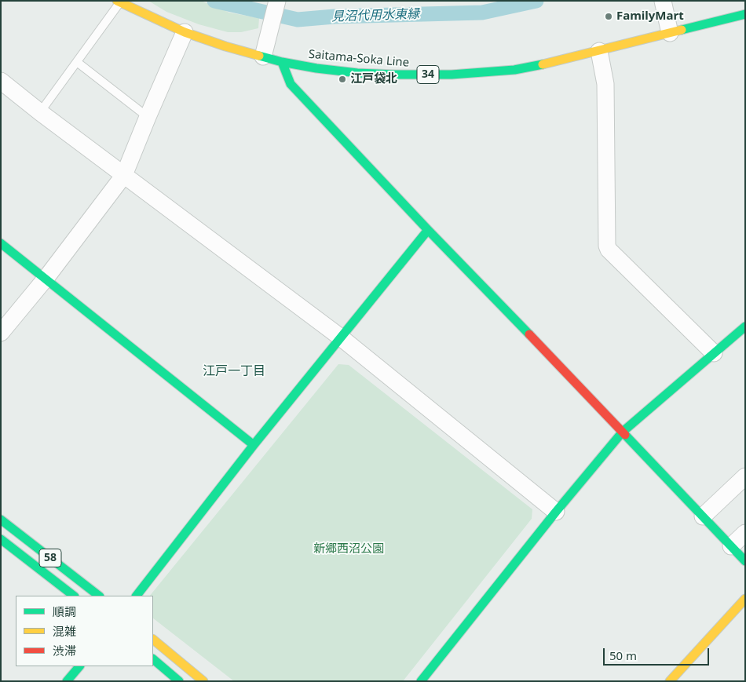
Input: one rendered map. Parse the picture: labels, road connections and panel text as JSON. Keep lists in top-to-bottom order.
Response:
{
  "streets": {
    "street": ["Saitama-Soka Line", "34", "58"]
  },
  "districts": ["江戸一丁目"],
  "water": ["見沼代用水東縁"],
  "parks": ["新郷西沼公園"],
  "places": ["FamilyMart", "江戸袋北"],
  "legend": ["順調", "混雑", "渋滞"],
  "scale_bar": "50 m"
}
